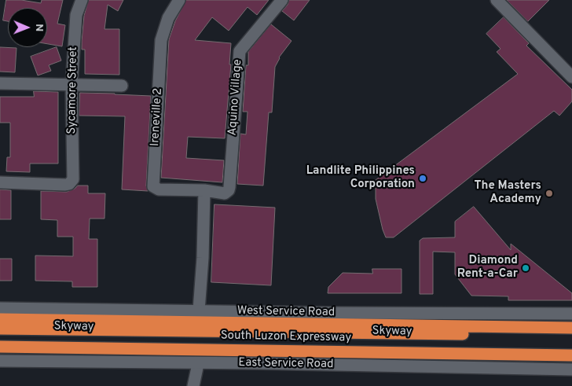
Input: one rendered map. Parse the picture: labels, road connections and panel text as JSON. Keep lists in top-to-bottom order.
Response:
{
  "streets": {
    "highway": ["Skyway", "South Luzon Expressway"],
    "main road": [
      "Sycamore Street",
      "Aquino Village",
      "Ireneville 2",
      "West Service Road",
      "East Service Road"
    ]
  },
  "crossings": [
    ["Aquino Village", "Ireneville 2"]
  ],
  "places": ["Landlite Philippines Corporation", "The Masters Academy", "Diamond Rent-a-Car"],
  "north": "right"
}
